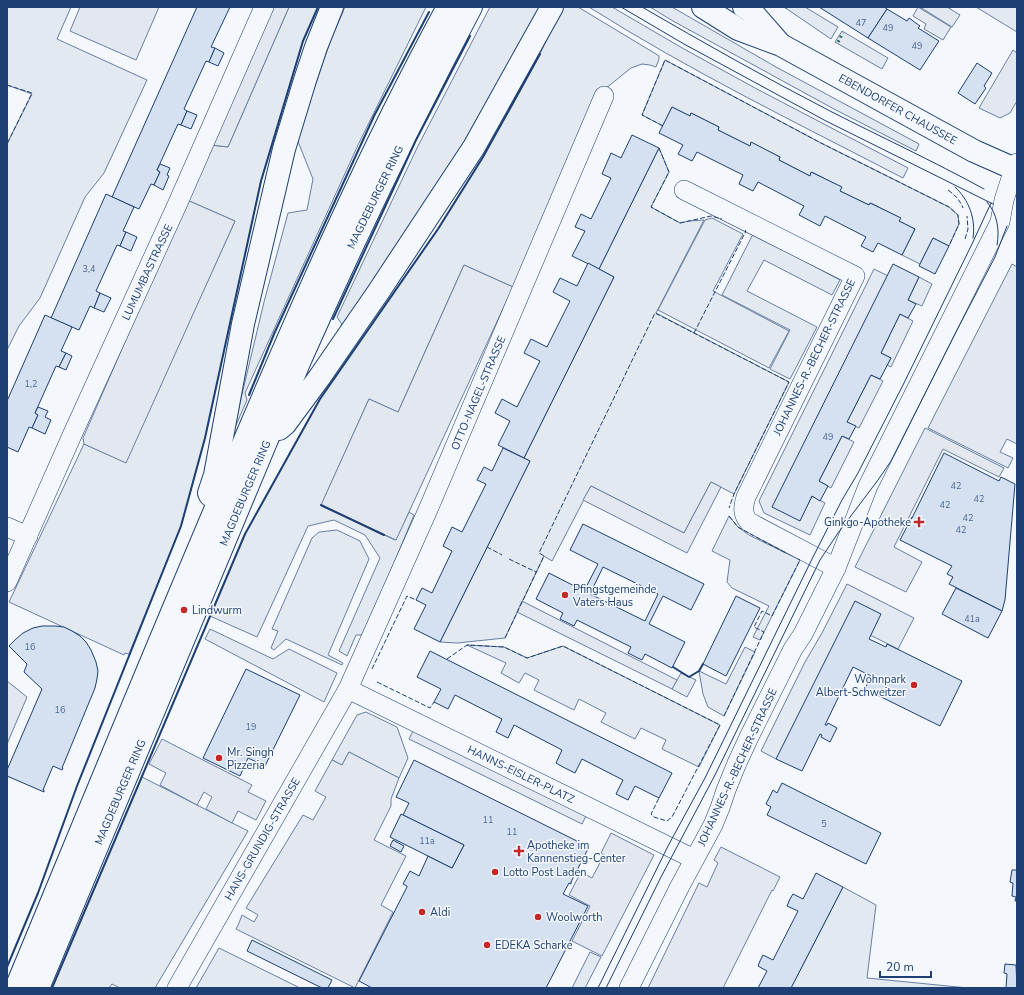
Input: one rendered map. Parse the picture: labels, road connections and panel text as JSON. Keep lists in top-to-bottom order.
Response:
{
  "streets": {
    "main road": ["EBENDORFER CHAUSSEE", "MAGDEBURGER RING"],
    "street": [
      "LUMUMBASTRASSE",
      "JOHANNES-R.-BECHER-STRASSE",
      "OTTO-NAGEL-STRASSE",
      "HANNS-EISLER-PLATZ",
      "HANS-GRUNDIG-STRASSE"
    ]
  },
  "crossings": [
    ["EBENDORFER CHAUSSEE", "JOHANNES-R.-BECHER-STRASSE"],
    ["JOHANNES-R.-BECHER-STRASSE", "HANNS-EISLER-PLATZ"],
    ["OTTO-NAGEL-STRASSE", "HANNS-EISLER-PLATZ"],
    ["OTTO-NAGEL-STRASSE", "HANS-GRUNDIG-STRASSE"],
    ["HANNS-EISLER-PLATZ", "HANS-GRUNDIG-STRASSE"]
  ],
  "places": {
    "health": ["Ginkgo-Apotheke", "Apotheke im Kannenstieg-Center"],
    "other": [
      "Pfingstgemeinde Vaters Haus",
      "Lindwurm",
      "Wohnpark Albert-Schweitzer",
      "Mr. Singh Pizzeria",
      "Lotto Post Laden",
      "Aldi",
      "Woolworth",
      "EDEKA Scharke"
    ]
  },
  "house_numbers": [
    "47",
    "49",
    "49",
    "3,4",
    "1,2",
    "49",
    "42",
    "42",
    "42",
    "42",
    "42",
    "41a",
    "16",
    "16",
    "19",
    "11",
    "5",
    "11",
    "11a"
  ],
  "scale_bar": "20 m"
}
